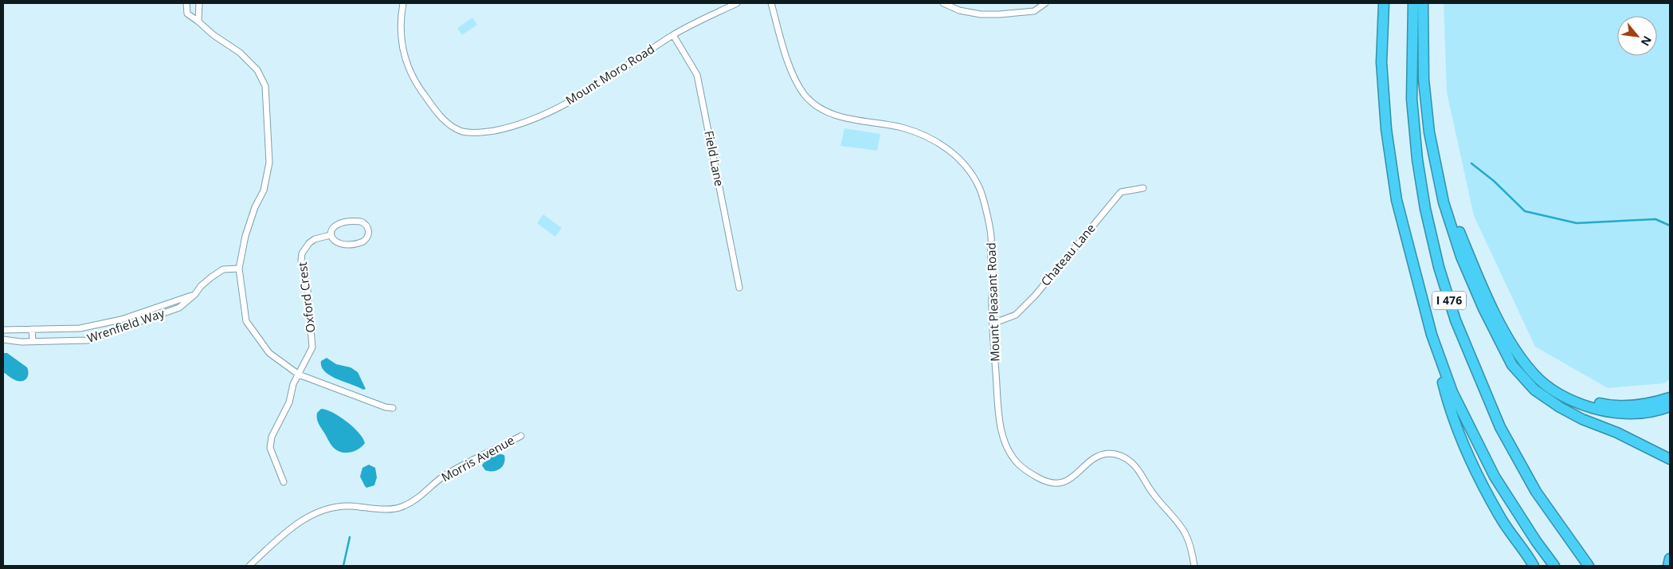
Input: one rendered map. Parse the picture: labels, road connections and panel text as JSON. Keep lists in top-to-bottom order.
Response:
{
  "streets": {
    "highway": ["I 476"],
    "street": [
      "Mount Moro Road",
      "Field Lane",
      "Chateau Lane",
      "Oxford Crest",
      "Mount Pleasant Road",
      "Wrenfield Way",
      "Morris Avenue"
    ]
  },
  "crossings": [
    ["Mount Moro Road", "Field Lane"],
    ["Chateau Lane", "Mount Pleasant Road"]
  ],
  "north": "bottom right"
}
